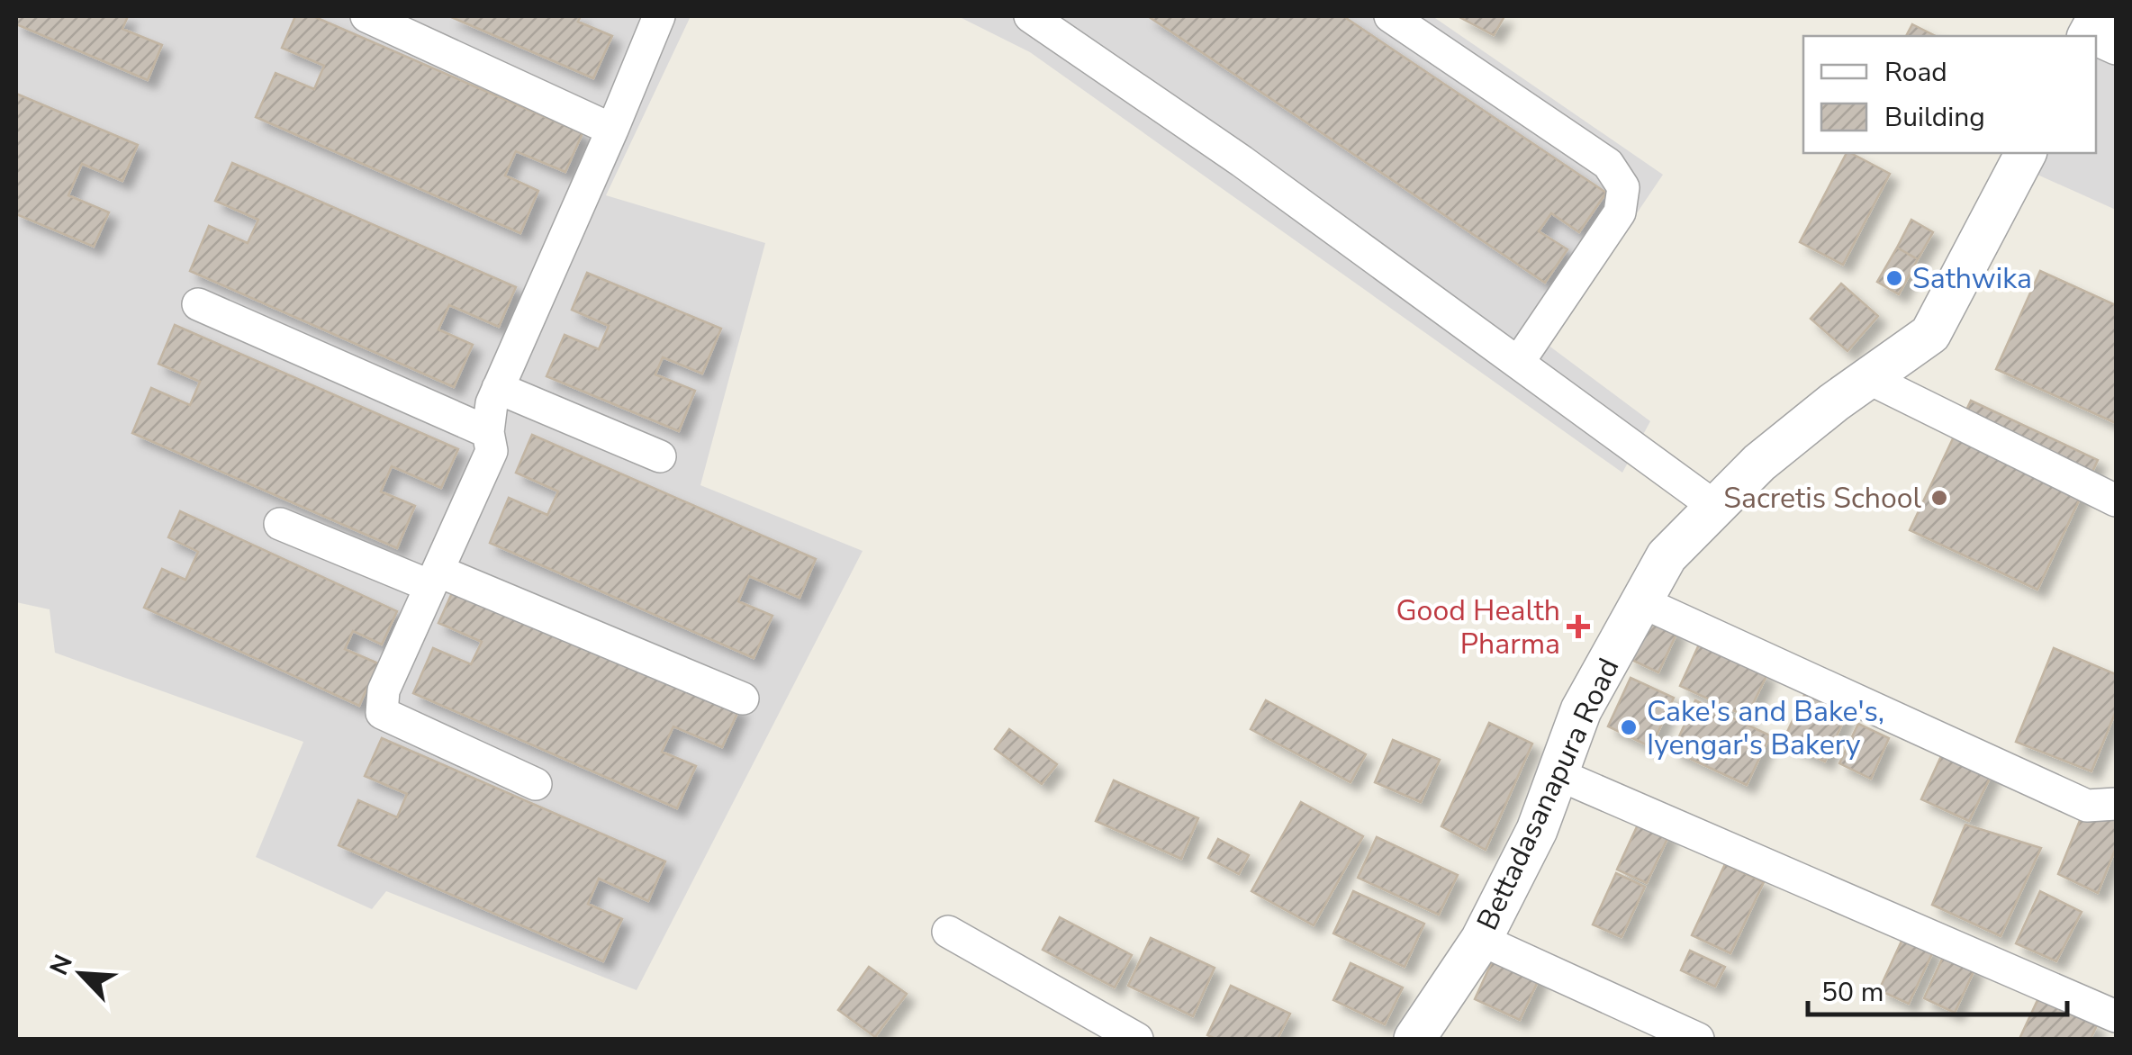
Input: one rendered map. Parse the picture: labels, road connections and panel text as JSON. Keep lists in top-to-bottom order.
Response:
{
  "streets": {
    "street": ["Bettadasanapura Road"]
  },
  "places": {
    "other": ["Sathwika", "Sacretis School", "Cake's and Bake's, Iyengar's Bakery"],
    "health": ["Good Health Pharma"]
  },
  "legend": ["Road", "Building"],
  "scale_bar": "50 m",
  "north": "top left"
}
